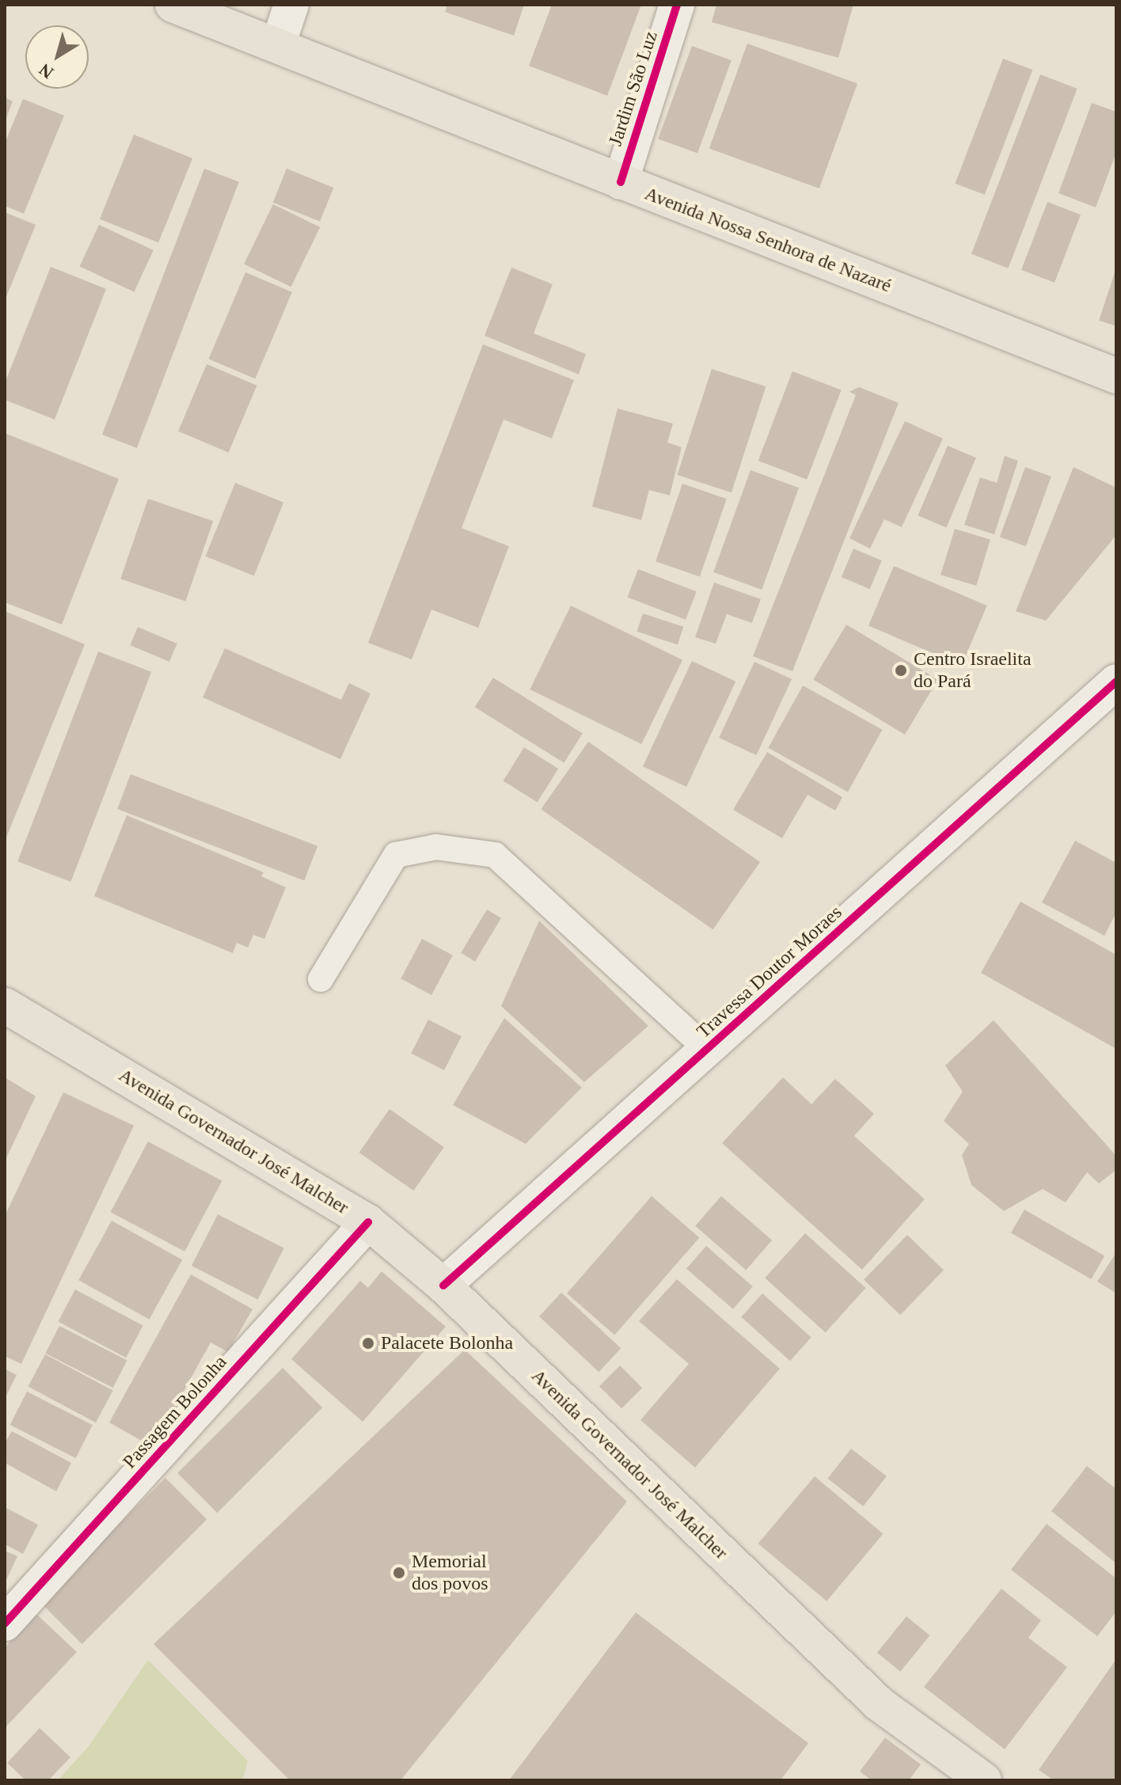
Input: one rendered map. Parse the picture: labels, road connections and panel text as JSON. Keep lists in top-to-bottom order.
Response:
{
  "streets": {
    "main road": ["Avenida Nossa Senhora de Nazaré", "Avenida Governador José Malcher"],
    "street": ["Jardim São Luz", "Travessa Doutor Moraes", "Passagem Bolonha"]
  },
  "crossings": [
    ["Jardim São Luz", "Avenida Nossa Senhora de Nazaré"],
    ["Travessa Doutor Moraes", "Avenida Governador José Malcher"],
    ["Avenida Governador José Malcher", "Passagem Bolonha"]
  ],
  "places": ["Centro Israelita do Pará", "Palacete Bolonha", "Memorial dos povos"],
  "north": "bottom left"
}
